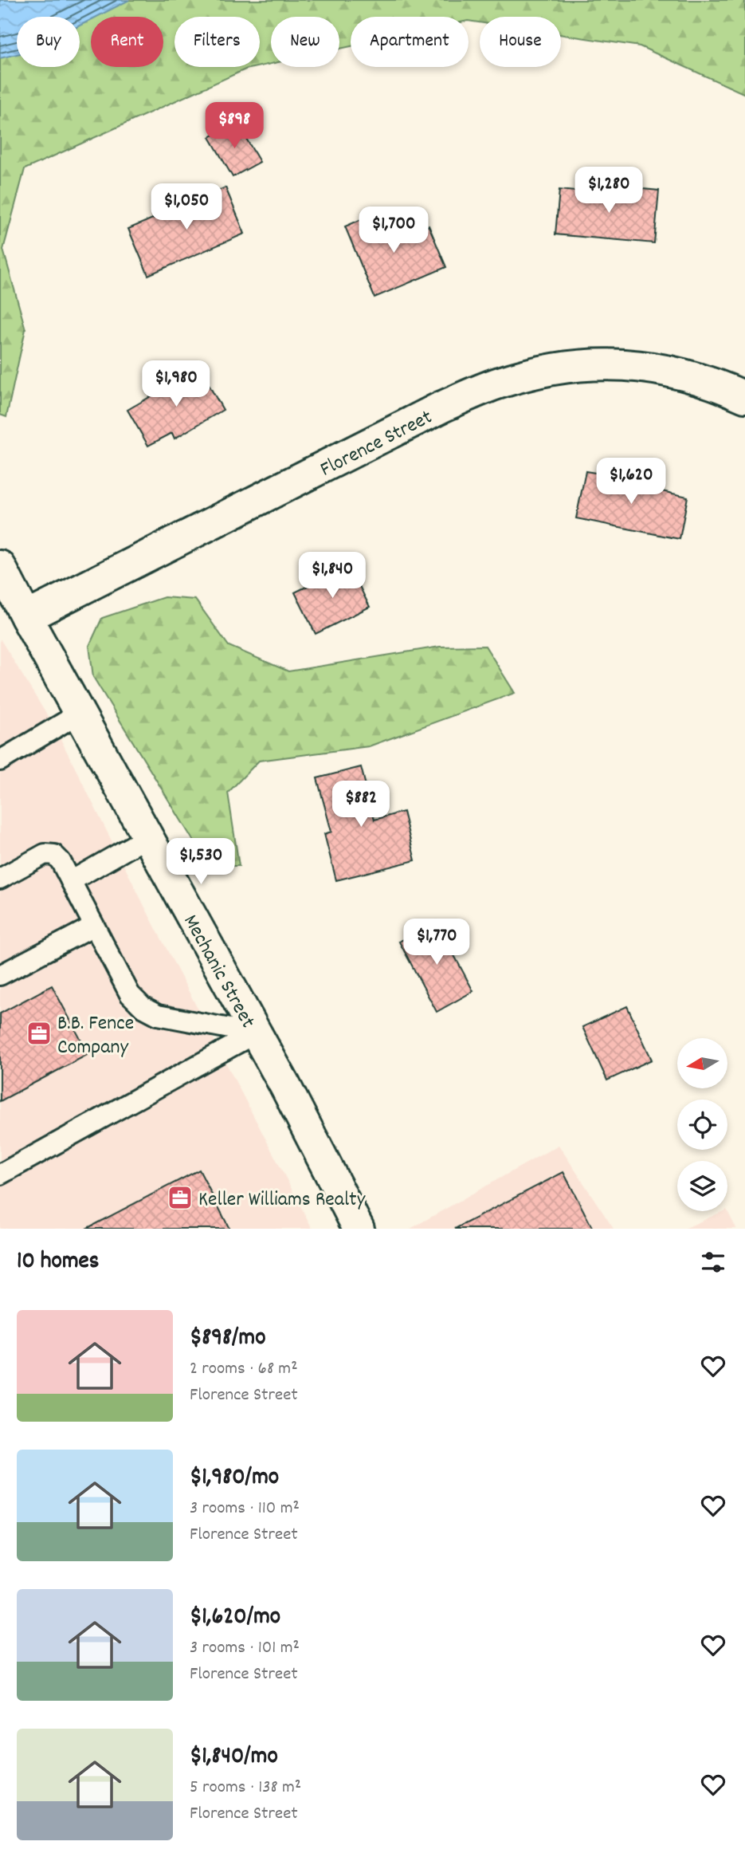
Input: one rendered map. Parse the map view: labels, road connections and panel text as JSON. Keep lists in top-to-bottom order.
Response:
{
  "streets": {
    "street": ["Florence Street", "Mechanic Street"]
  },
  "crossings": [
    ["Florence Street", "Mechanic Street"]
  ],
  "places": {
    "office": ["B.B. Fence Company", "Keller Williams Realty"]
  },
  "north": "left",
  "page": {
    "chip": [
      "Buy",
      "Rent",
      "Filters",
      "New",
      "Apartment",
      "House"
    ],
    "price": [
      "$898",
      "$1,280",
      "$1,050",
      "$1,700",
      "$1,980",
      "$1,620",
      "$1,840",
      "$882",
      "$1,530",
      "$1,770"
    ],
    "heading": "10 homes",
    "list": [
      {
        "name": "$898/mo",
        "note": "2 rooms · 68 m² · Florence Street"
      },
      {
        "name": "$1,980/mo",
        "note": "3 rooms · 110 m² · Florence Street"
      },
      {
        "name": "$1,620/mo",
        "note": "3 rooms · 101 m² · Florence Street"
      },
      {
        "name": "$1,840/mo",
        "note": "5 rooms · 138 m² · Florence Street"
      }
    ]
  }
}
